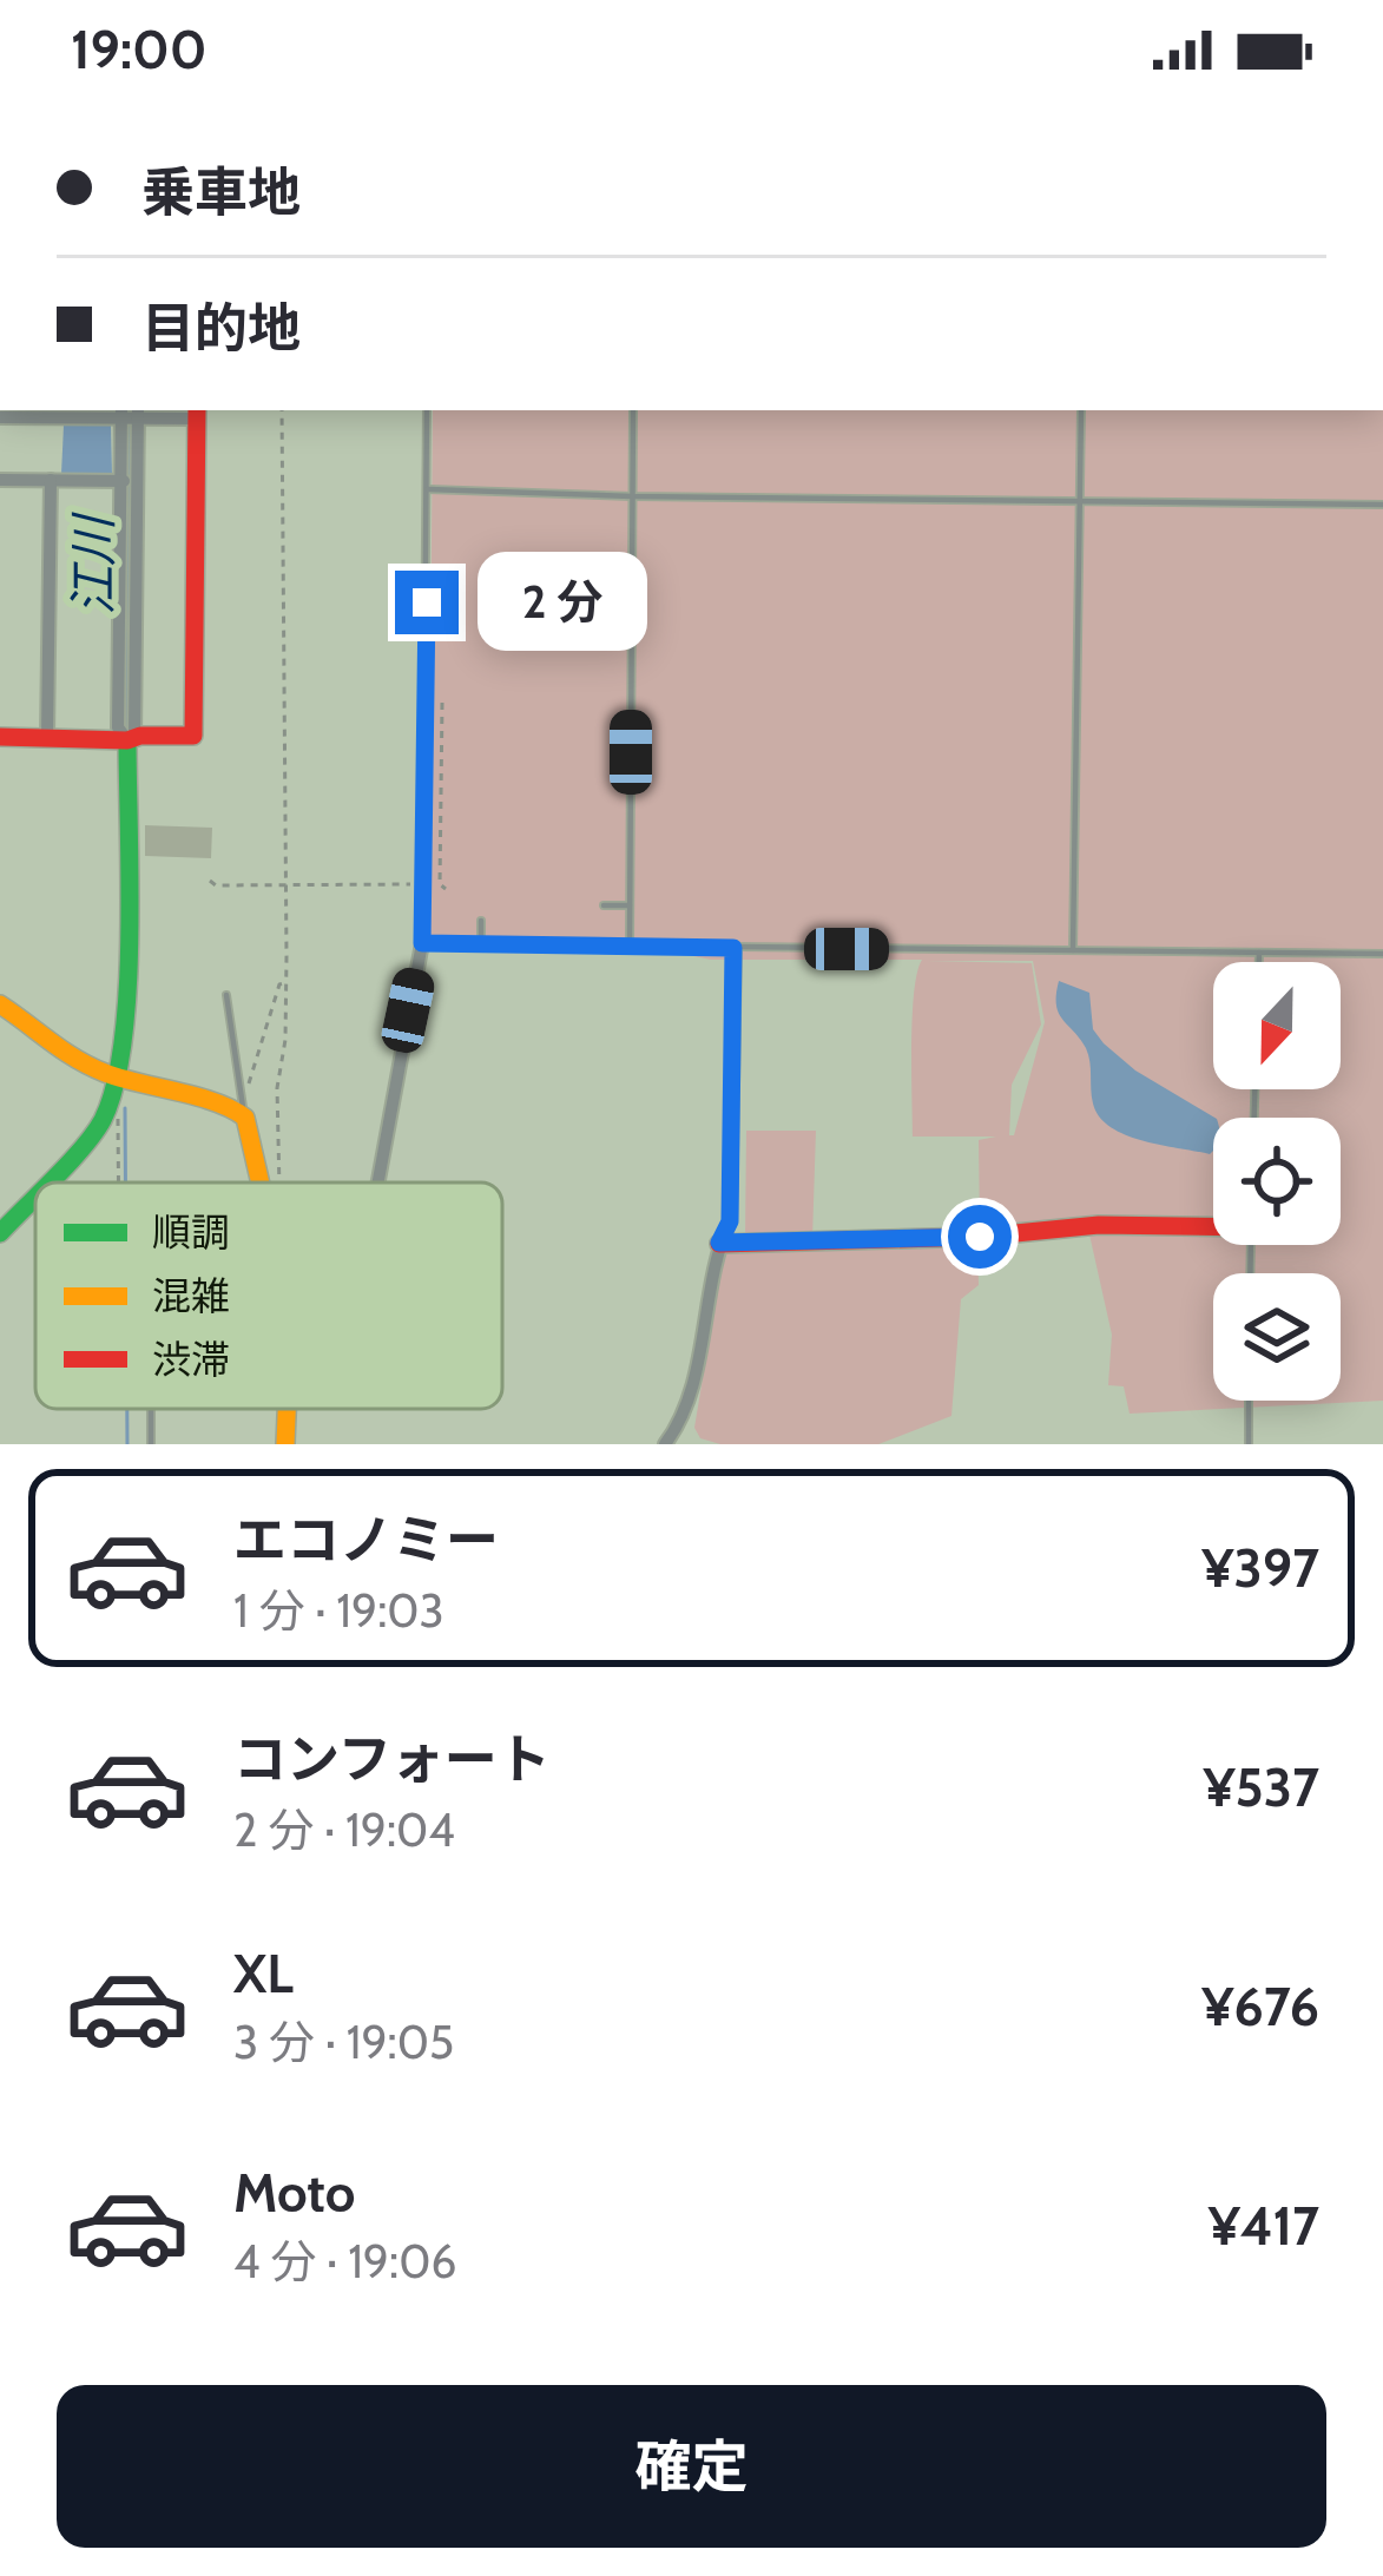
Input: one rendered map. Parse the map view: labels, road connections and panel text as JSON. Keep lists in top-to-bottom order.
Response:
{
  "water": ["江川"],
  "legend": ["順調", "混雑", "渋滞"],
  "north": "bottom",
  "page": {
    "status": "19:00",
    "banner": ["乗車地", "目的地"],
    "bubble": "2 分",
    "list": [
      {
        "name": "エコノミー",
        "note": "1 分 · 19:03",
        "value": "¥397"
      },
      {
        "name": "コンフォート",
        "note": "2 分 · 19:04",
        "value": "¥537"
      },
      {
        "name": "XL",
        "note": "3 分 · 19:05",
        "value": "¥676"
      },
      {
        "name": "Moto",
        "note": "4 分 · 19:06",
        "value": "¥417"
      }
    ],
    "buttons": "確定"
  }
}
